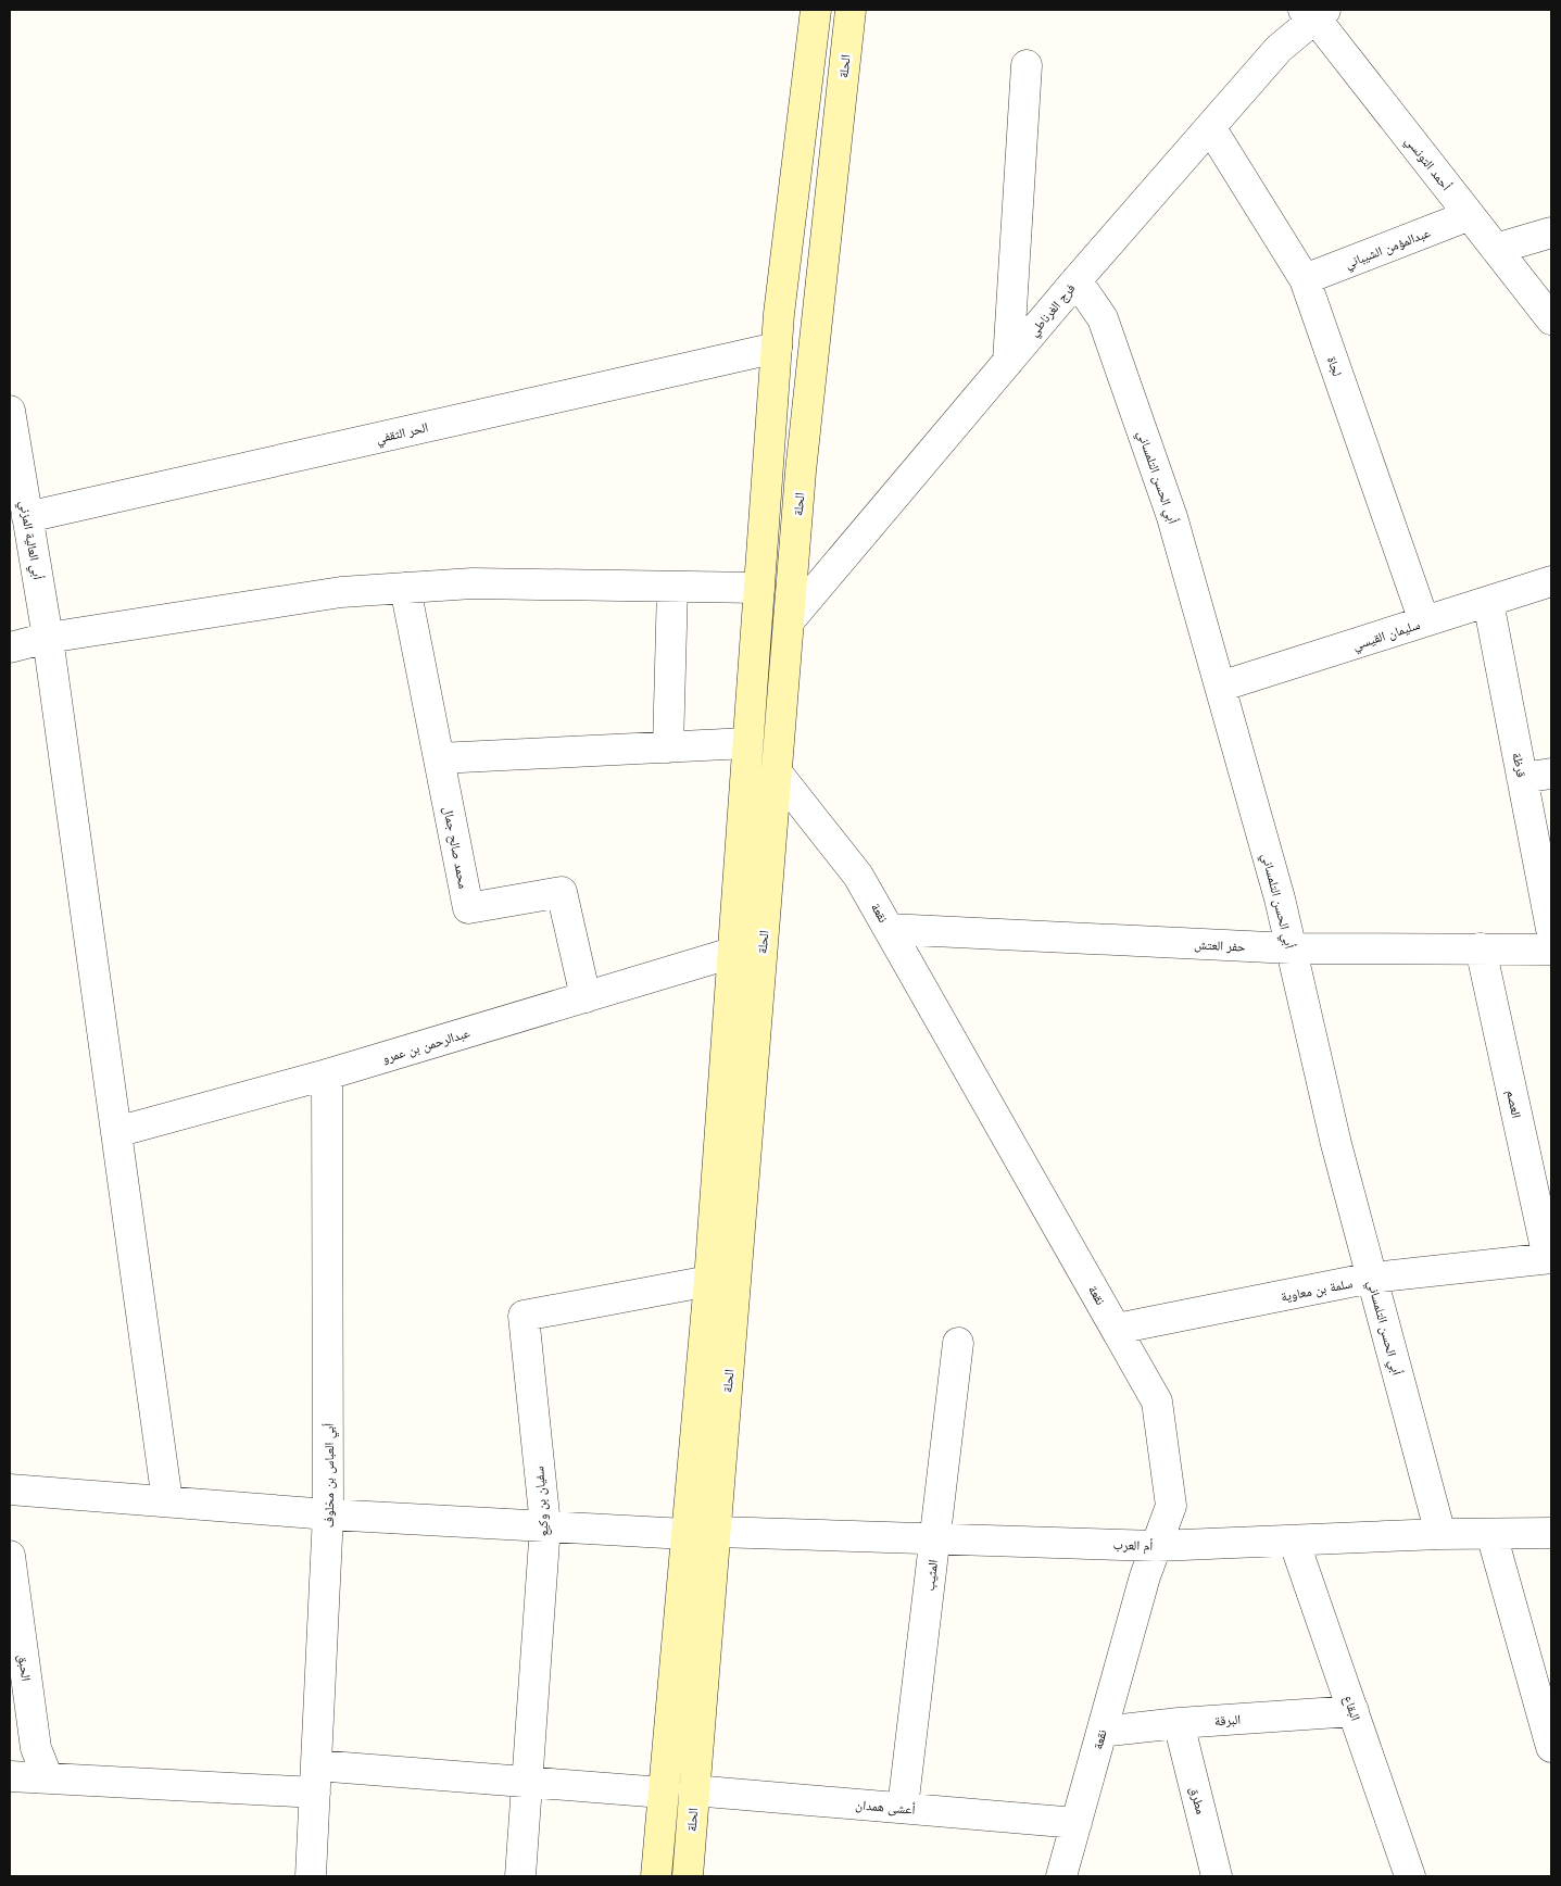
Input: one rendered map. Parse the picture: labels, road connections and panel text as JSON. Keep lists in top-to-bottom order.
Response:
{
  "streets": {
    "main road": ["الحلة"],
    "street": [
      "أحمد التونسي",
      "عبدالمؤمن الشيباني",
      "فرج الغرناطي",
      "لجاة",
      "الحر الثقفي",
      "أبي الحسن التلمساني",
      "أبي العالية المزني",
      "سليمان القيسي",
      "قرظة",
      "محمد صالح جمال",
      "نقعة",
      "حفر العتش",
      "عبدالرحمن بن عمرو",
      "العصم",
      "سلمة بن معاوية",
      "أبي العباس بن مخلوف",
      "سفيان بن وكيع",
      "أم العرب",
      "المثيب",
      "الحبق",
      "البقاع",
      "البرقة",
      "مطرق",
      "أعشى همدان"
    ]
  },
  "crossings": [
    ["الحلة", "فرج الغرناطي"],
    ["الحلة", "الحر الثقفي"],
    ["الحلة", "نقعة"],
    ["الحلة", "عبدالرحمن بن عمرو"],
    ["الحلة", "سفيان بن وكيع"],
    ["الحلة", "أم العرب"],
    ["الحلة", "أعشى همدان"],
    ["أحمد التونسي", "عبدالمؤمن الشيباني"],
    ["أحمد التونسي", "فرج الغرناطي"],
    ["عبدالمؤمن الشيباني", "لجاة"],
    ["فرج الغرناطي", "لجاة"],
    ["فرج الغرناطي", "أبي الحسن التلمساني"],
    ["لجاة", "سليمان القيسي"],
    ["الحر الثقفي", "أبي العالية المزني"],
    ["أبي الحسن التلمساني", "سليمان القيسي"],
    ["أبي الحسن التلمساني", "حفر العتش"],
    ["أبي الحسن التلمساني", "سلمة بن معاوية"],
    ["أبي الحسن التلمساني", "أم العرب"],
    ["أبي العالية المزني", "عبدالرحمن بن عمرو"],
    ["سليمان القيسي", "قرظة"],
    ["محمد صالح جمال", "عبدالرحمن بن عمرو"],
    ["نقعة", "حفر العتش"],
    ["نقعة", "سلمة بن معاوية"],
    ["نقعة", "أم العرب"],
    ["نقعة", "البرقة"],
    ["نقعة", "أعشى همدان"],
    ["حفر العتش", "العصم"],
    ["عبدالرحمن بن عمرو", "أبي العباس بن مخلوف"],
    ["العصم", "سلمة بن معاوية"],
    ["أم العرب", "المثيب"],
    ["أم العرب", "البقاع"],
    ["المثيب", "أعشى همدان"],
    ["البقاع", "البرقة"],
    ["البرقة", "مطرق"]
  ]
}
